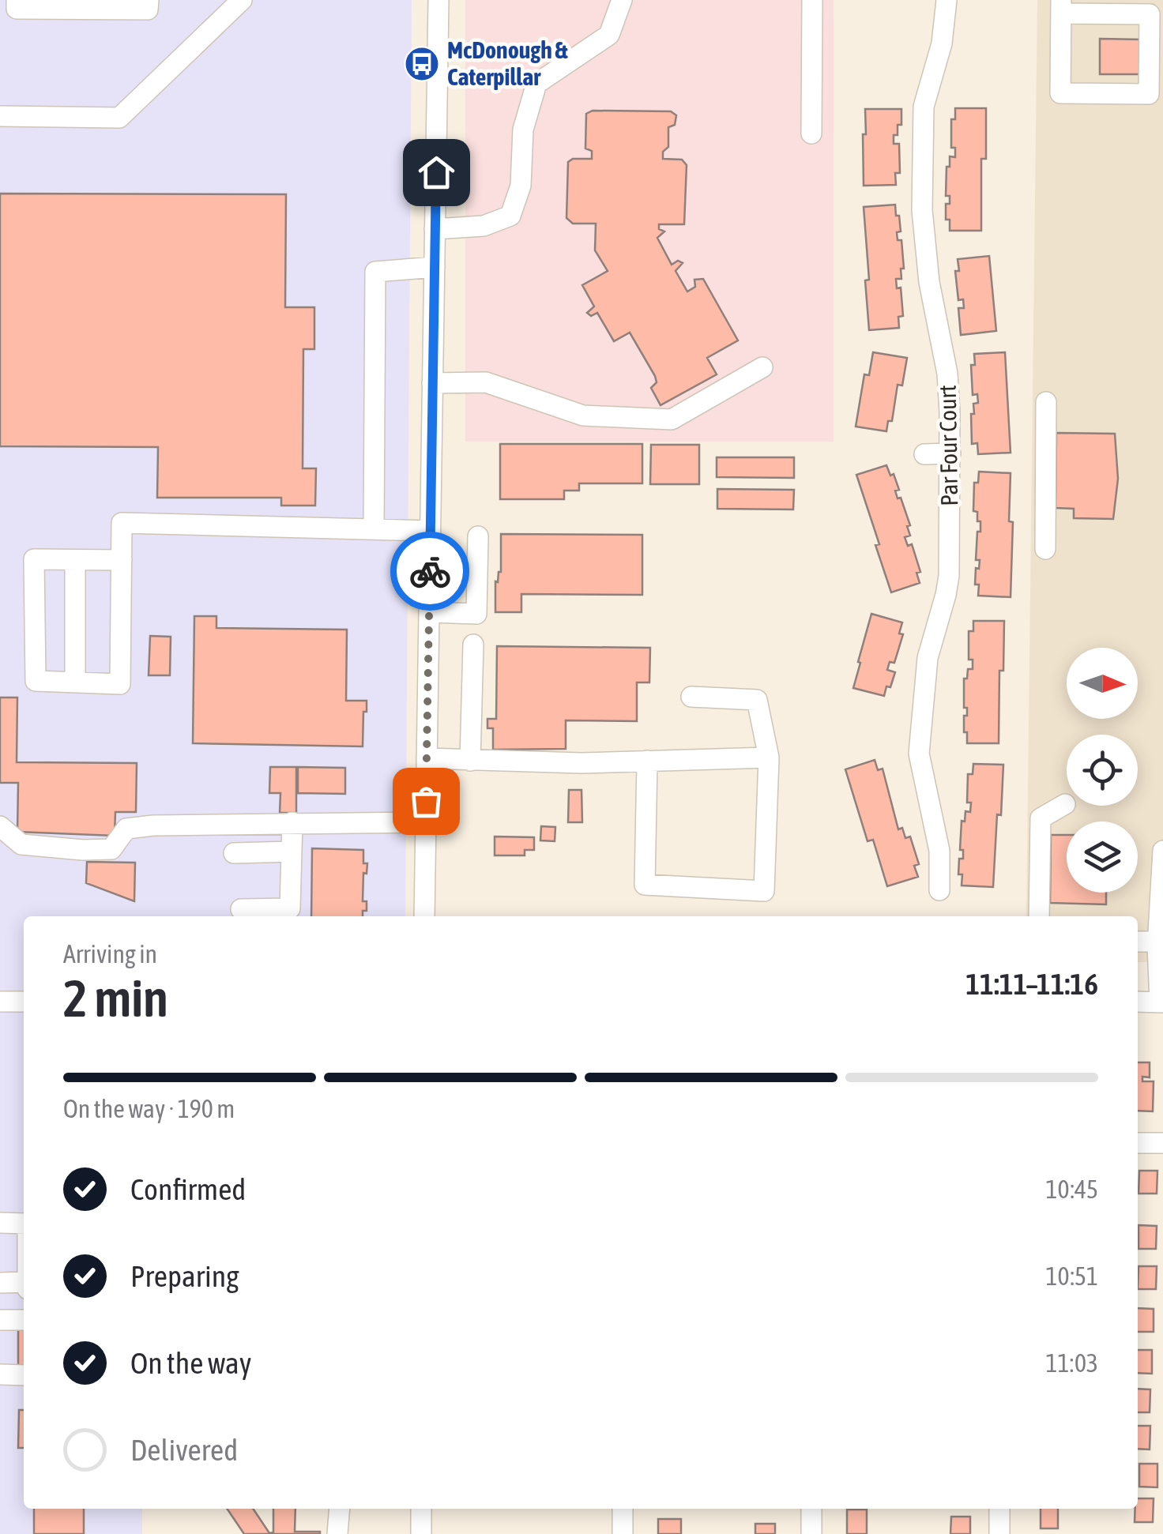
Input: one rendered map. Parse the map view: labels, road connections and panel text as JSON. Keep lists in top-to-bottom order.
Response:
{
  "streets": {
    "street": ["Par Four Court"]
  },
  "places": {
    "bus stop": ["McDonough & Caterpillar"]
  },
  "north": "right",
  "page": {
    "heading": ["2 min", "Arriving in", "11:11–11:16"],
    "bar": "On the way · 190 m",
    "list": [
      ["Confirmed", "10:45"],
      ["Preparing", "10:51"],
      ["On the way", "11:03"],
      "Delivered"
    ]
  }
}
